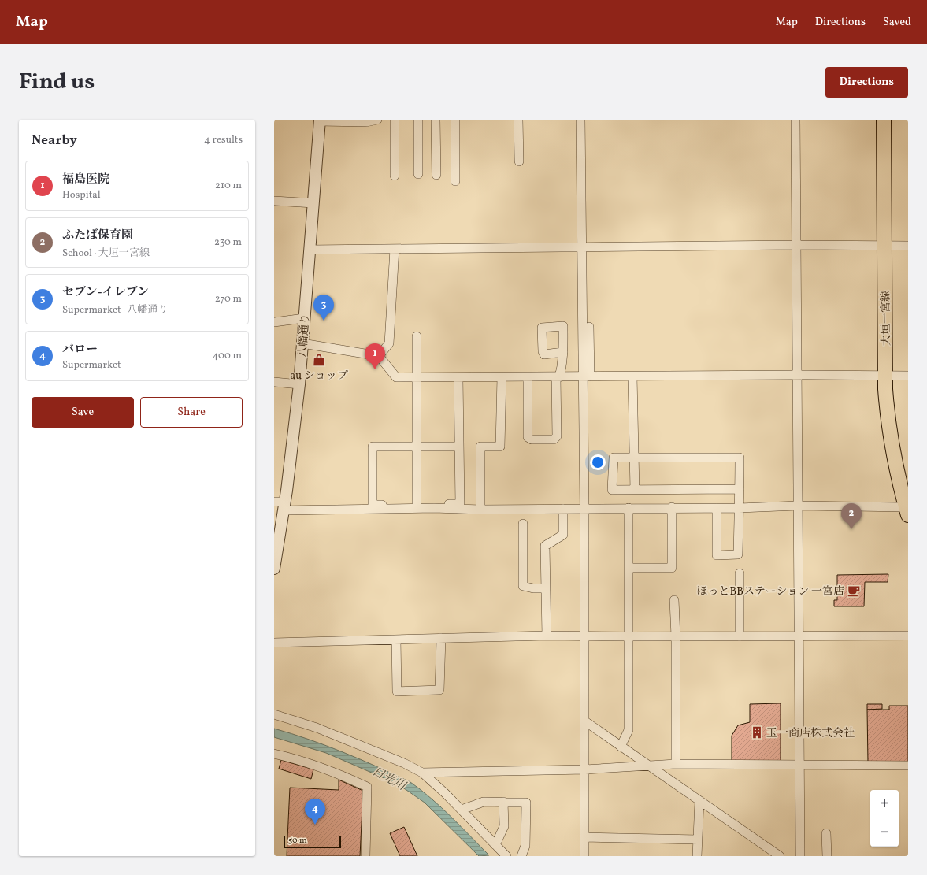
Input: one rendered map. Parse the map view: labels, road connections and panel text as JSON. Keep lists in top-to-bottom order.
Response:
{
  "streets": {
    "main road": ["大垣一宮線"],
    "street": ["八幡通り"]
  },
  "water": ["日光川"],
  "places": {
    "shop": ["au ショップ"],
    "cafe": ["ほっとBBステーション 一宮店"],
    "building": ["玉一商店株式会社"]
  },
  "scale_bar": "50 m",
  "page": {
    "header": "Map",
    "nav": ["Map", "Directions", "Saved"],
    "title": "Find us",
    "buttons": [
      "Directions",
      ["Save", "Share"]
    ],
    "heading": ["Nearby", "4 results"],
    "list": [
      {
        "mark": "1",
        "name": "福島医院",
        "note": "Hospital",
        "value": "210 m"
      },
      {
        "mark": "2",
        "name": "ふたば保育園",
        "note": "School · 大垣一宮線",
        "value": "230 m"
      },
      {
        "mark": "3",
        "name": "セブン-イレブン",
        "note": "Supermarket · 八幡通り",
        "value": "270 m"
      },
      {
        "mark": "4",
        "name": "バロー",
        "note": "Supermarket",
        "value": "400 m"
      }
    ],
    "pins": [
      "3",
      "1",
      "2",
      "4"
    ],
    "map_buttons": ["+", "−"],
    "scale": "50 m"
  }
}
